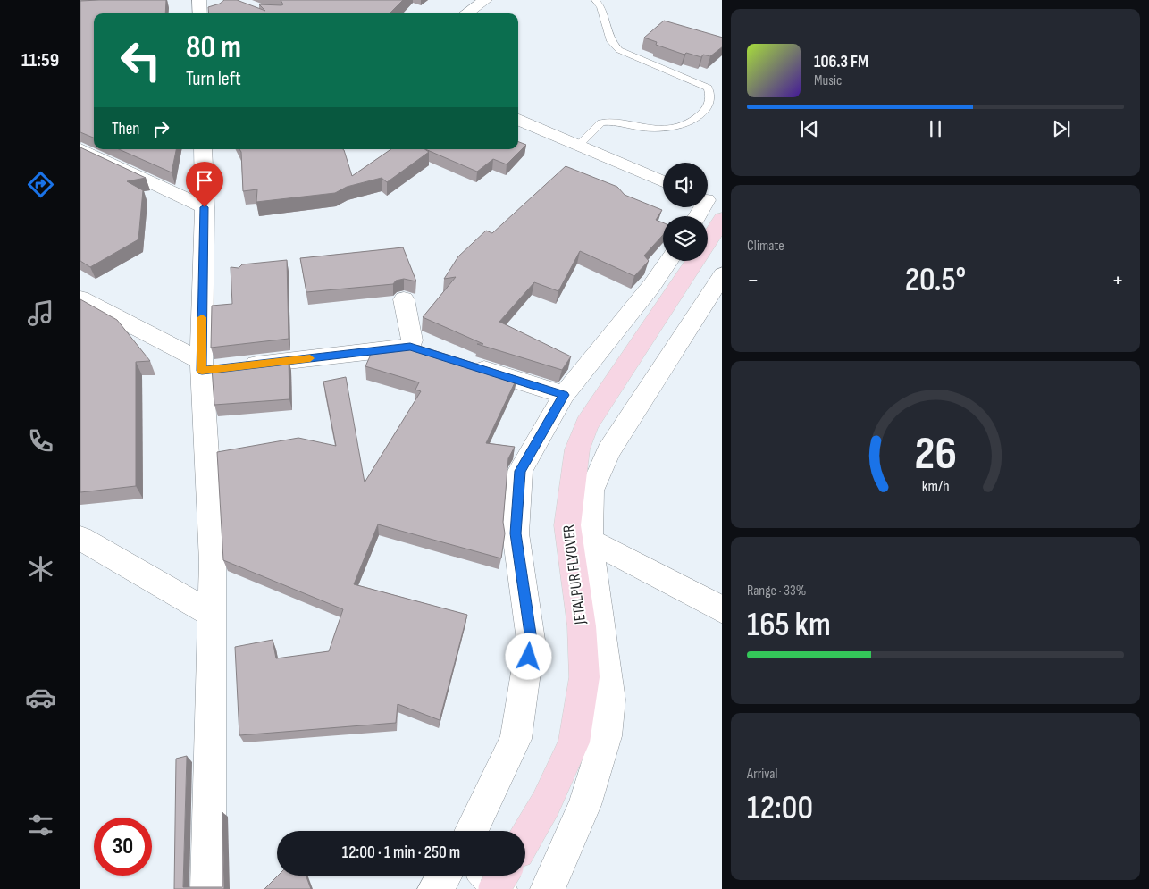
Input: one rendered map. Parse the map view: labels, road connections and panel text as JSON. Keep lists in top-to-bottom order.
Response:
{
  "streets": {
    "main road": ["JETALPUR FLYOVER"]
  },
  "page": {
    "tabs": "11:59",
    "turn": ["80 m", "Turn left"],
    "song": ["106.3 FM", "Music"],
    "then": "Then",
    "tile": [
      "Climate",
      ["Range · 33%", "165 km"],
      ["Arrival", "12:00"]
    ],
    "heat": ["−", "20.5°", "+"],
    "limit": "30",
    "trip": "12:00 · 1 min · 250 m",
    "gauge": ["26", "km/h"]
  }
}
